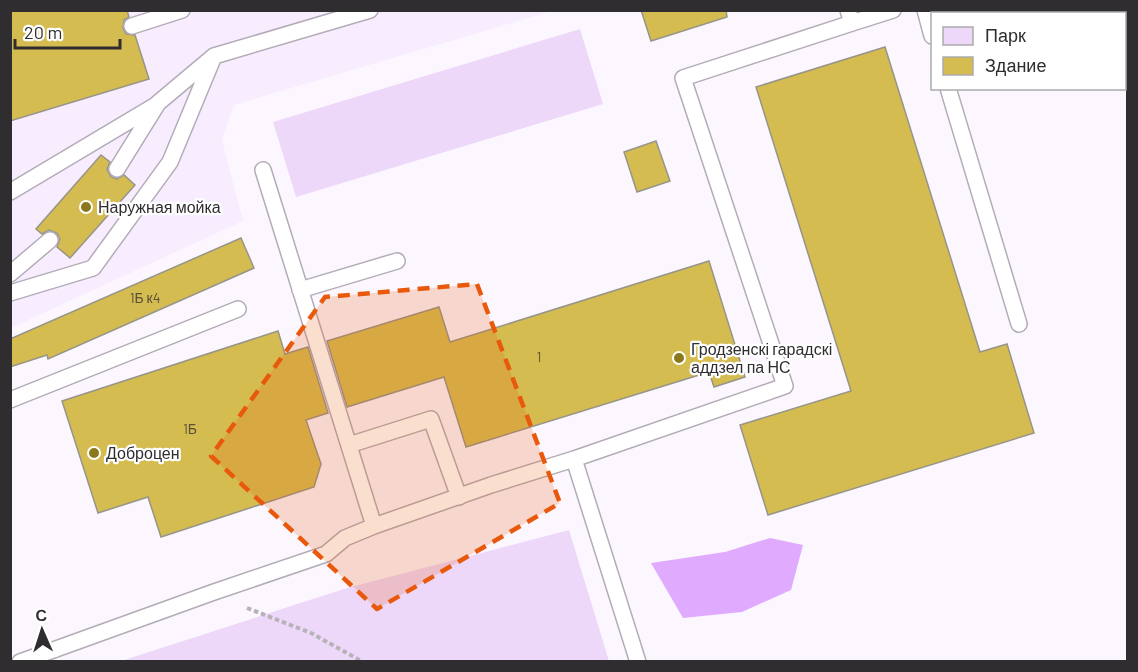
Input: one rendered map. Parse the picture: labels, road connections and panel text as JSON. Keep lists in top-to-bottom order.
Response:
{
  "places": ["Наружная мойка", "Гродзенскі гарадскі аддзел па НС", "Доброцен"],
  "house_numbers": ["1Б к4", "1", "1Б"],
  "legend": ["Парк", "Здание"],
  "scale_bar": "20 m",
  "north": "top"
}
